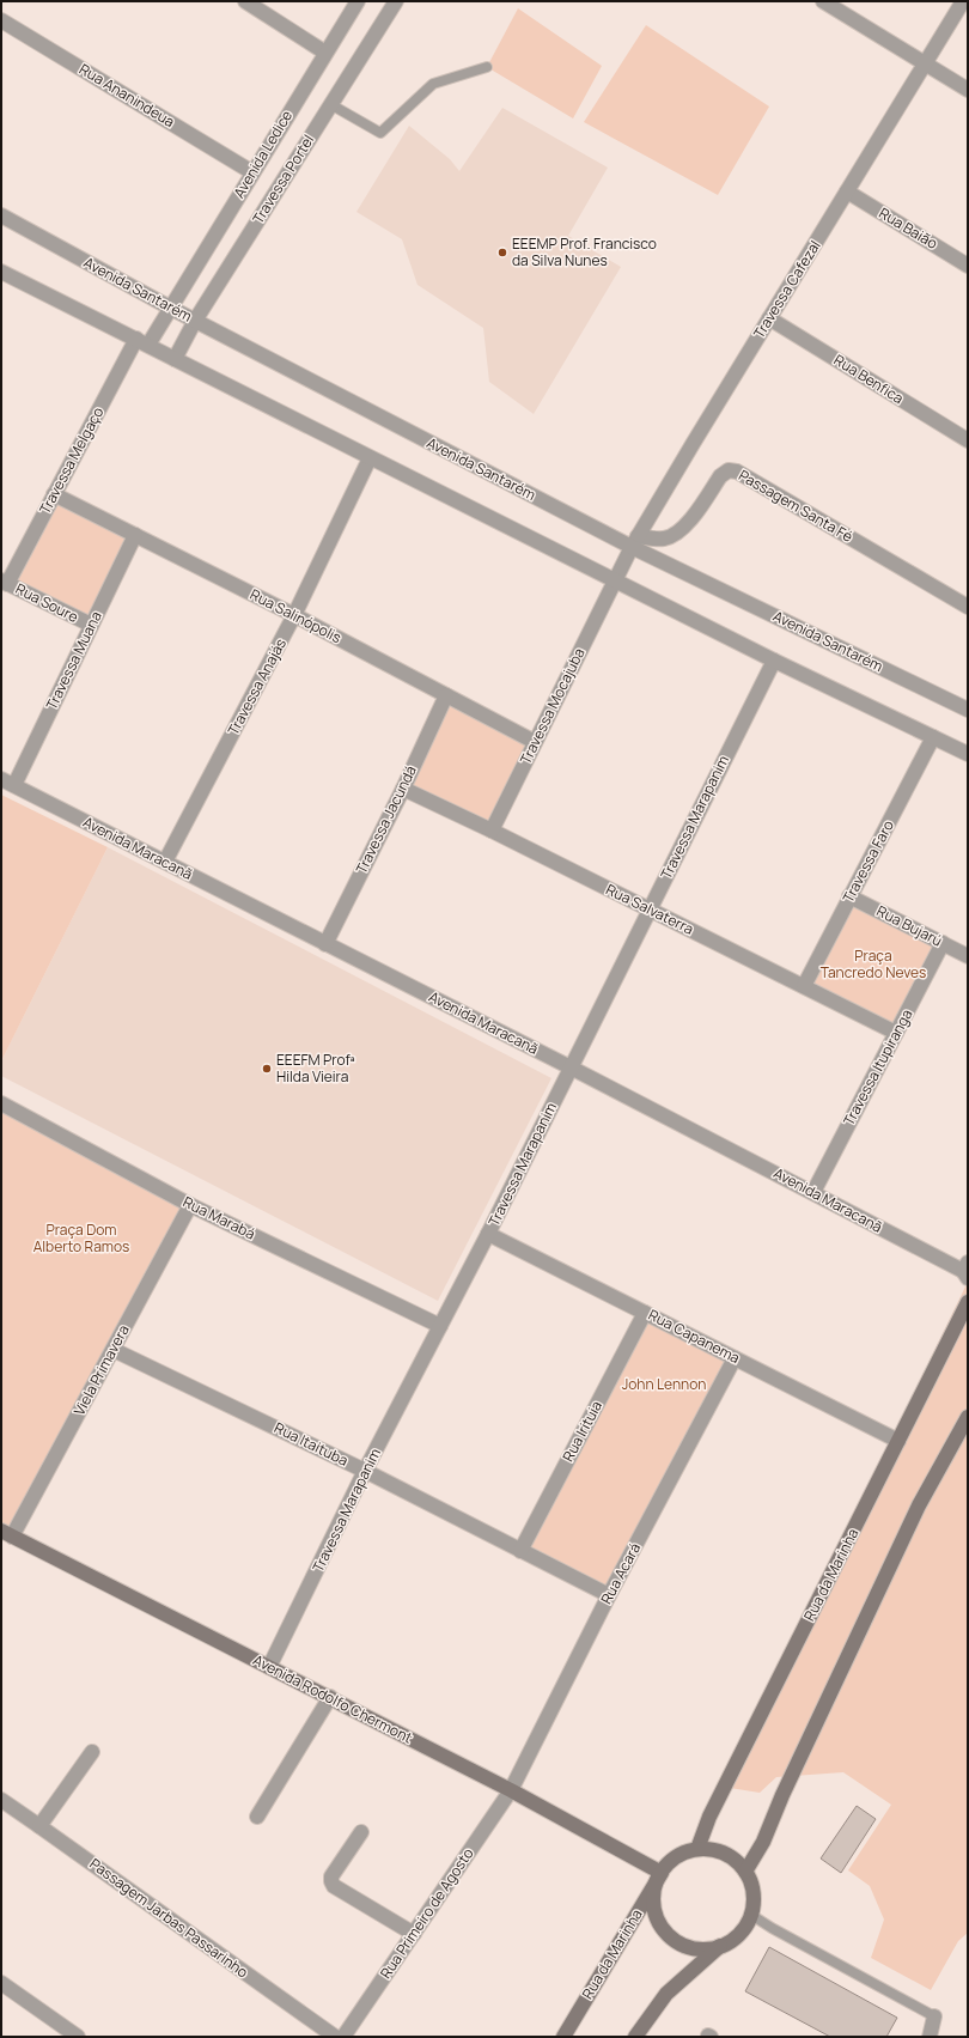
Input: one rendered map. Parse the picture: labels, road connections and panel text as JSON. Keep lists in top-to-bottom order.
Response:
{
  "streets": {
    "main road": ["Rua da Marinha", "Avenida Rodolfo Chermont"],
    "street": [
      "Rua Ananindeua",
      "Avenida Ledice",
      "Travessa Portel",
      "Rua Baião",
      "Avenida Santarém",
      "Travessa Cafezal",
      "Rua Benfica",
      "Travessa Melgaço",
      "Passagem Santa Fé",
      "Rua Soure",
      "Rua Salinópolis",
      "Travessa Muana",
      "Travessa Anajás",
      "Travessa Mocajuba",
      "Travessa Marapanim",
      "Travessa Jacundá",
      "Avenida Maracanã",
      "Travessa Faro",
      "Rua Salvaterra",
      "Rua Bujarú",
      "Travessa Itupiranga",
      "Rua Marabá",
      "Rua Capanema",
      "Viela Primavera",
      "Rua Irituia",
      "Rua Itaituba",
      "Rua Acará",
      "Rua Primeiro de Agosto",
      "Passagem Jarbas Passarinho"
    ]
  },
  "crossings": [
    ["Rua Ananindeua", "Avenida Ledice"],
    ["Avenida Ledice", "Avenida Santarém"],
    ["Avenida Ledice", "Travessa Melgaço"],
    ["Travessa Portel", "Avenida Santarém"],
    ["Rua Baião", "Travessa Cafezal"],
    ["Avenida Santarém", "Travessa Cafezal"],
    ["Avenida Santarém", "Travessa Melgaço"],
    ["Avenida Santarém", "Passagem Santa Fé"],
    ["Travessa Cafezal", "Rua Benfica"],
    ["Travessa Cafezal", "Passagem Santa Fé"],
    ["Travessa Cafezal", "Travessa Mocajuba"],
    ["Travessa Melgaço", "Rua Soure"],
    ["Travessa Melgaço", "Rua Salinópolis"],
    ["Rua Soure", "Travessa Muana"],
    ["Rua Salinópolis", "Travessa Muana"],
    ["Rua Salinópolis", "Travessa Anajás"],
    ["Rua Salinópolis", "Travessa Mocajuba"],
    ["Rua Salinópolis", "Travessa Jacundá"],
    ["Travessa Muana", "Avenida Maracanã"],
    ["Travessa Anajás", "Avenida Maracanã"],
    ["Travessa Mocajuba", "Rua Salvaterra"],
    ["Travessa Marapanim", "Avenida Maracanã"],
    ["Travessa Marapanim", "Rua Salvaterra"],
    ["Travessa Marapanim", "Rua Marabá"],
    ["Travessa Marapanim", "Rua Capanema"],
    ["Travessa Marapanim", "Rua Itaituba"],
    ["Travessa Marapanim", "Avenida Rodolfo Chermont"],
    ["Travessa Jacundá", "Avenida Maracanã"],
    ["Travessa Jacundá", "Rua Salvaterra"],
    ["Avenida Maracanã", "Travessa Itupiranga"],
    ["Travessa Faro", "Rua Salvaterra"],
    ["Travessa Faro", "Rua Bujarú"],
    ["Rua Salvaterra", "Travessa Itupiranga"],
    ["Rua Bujarú", "Travessa Itupiranga"],
    ["Rua Marabá", "Viela Primavera"],
    ["Rua Capanema", "Rua Irituia"],
    ["Rua Capanema", "Rua Acará"],
    ["Rua Capanema", "Rua da Marinha"],
    ["Viela Primavera", "Rua Itaituba"],
    ["Viela Primavera", "Avenida Rodolfo Chermont"],
    ["Rua Irituia", "Rua Itaituba"],
    ["Rua Itaituba", "Rua Acará"],
    ["Rua Acará", "Avenida Rodolfo Chermont"],
    ["Rua Acará", "Rua Primeiro de Agosto"],
    ["Rua da Marinha", "Avenida Rodolfo Chermont"],
    ["Avenida Rodolfo Chermont", "Rua Primeiro de Agosto"]
  ],
  "parks": ["Praça Tancredo Neves", "Praça Dom Alberto Ramos", "John Lennon"],
  "places": ["EEEMP Prof. Francisco da Silva Nunes", "EEEFM Profª Hilda Vieira"]
}
